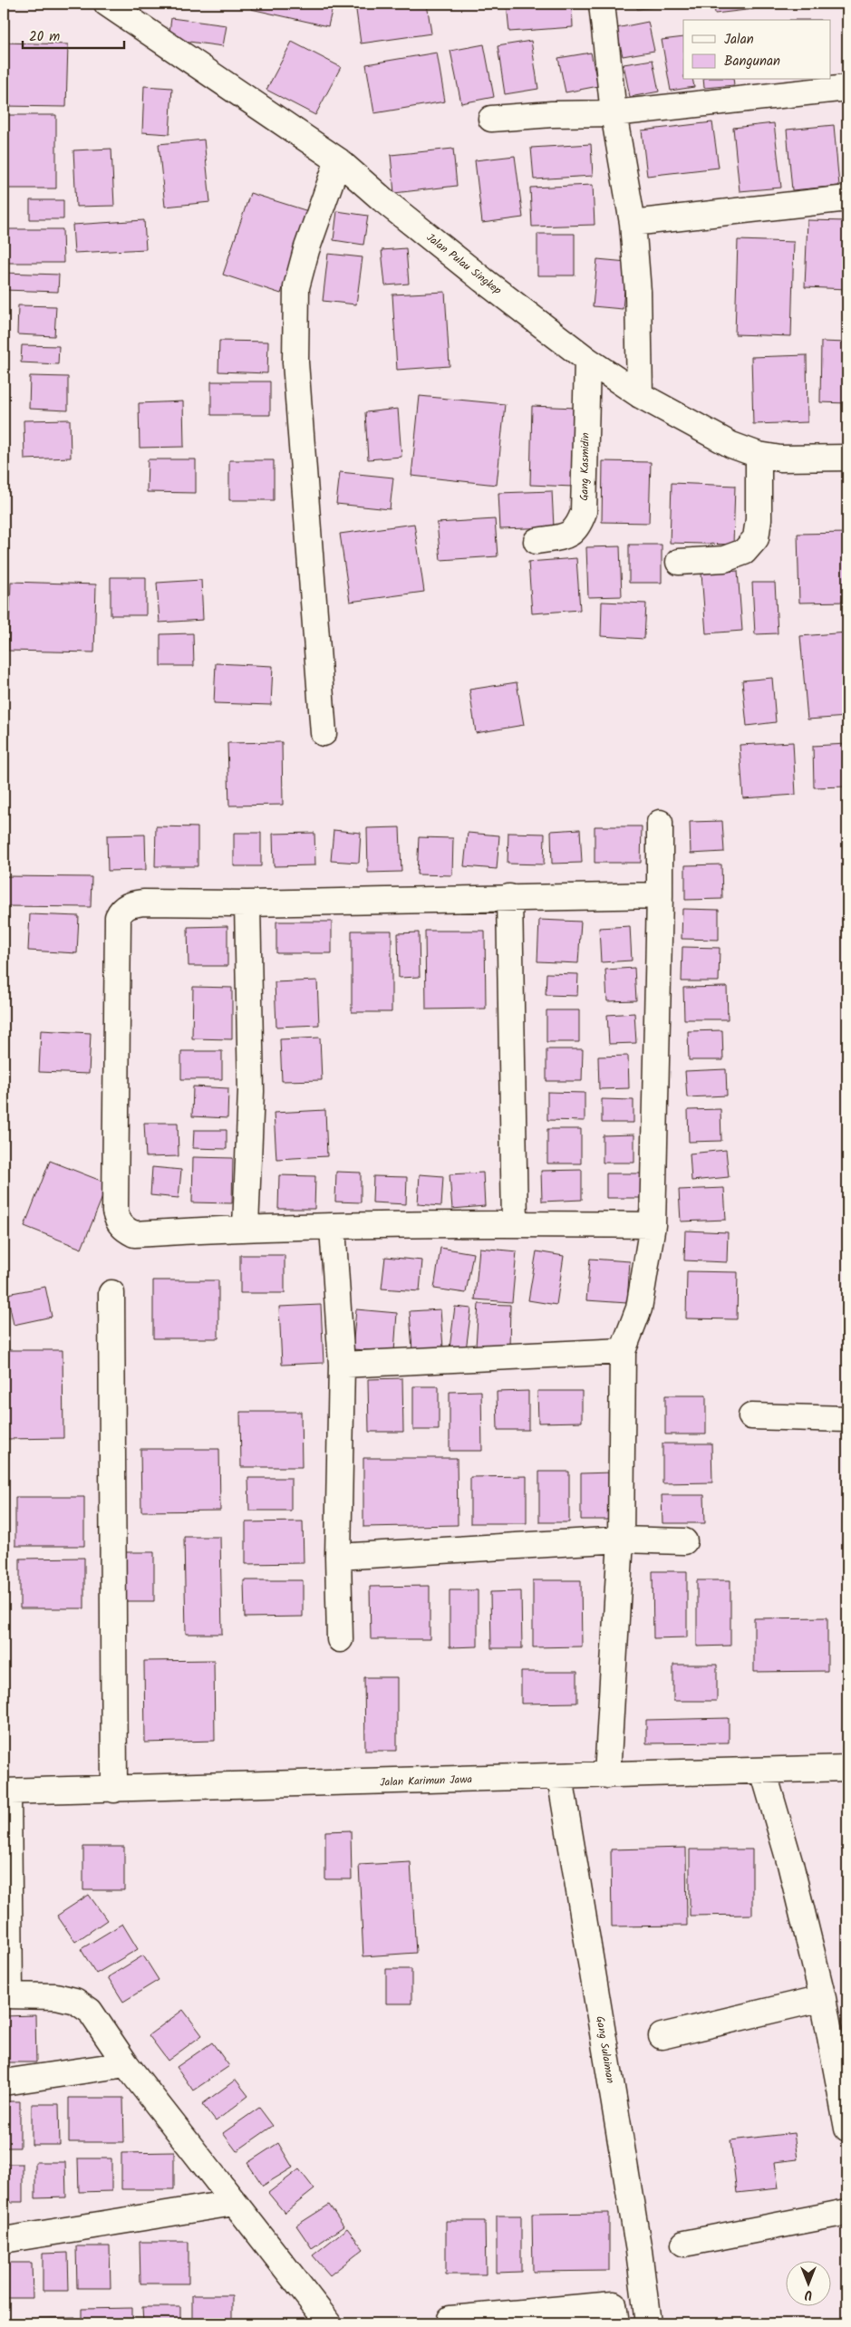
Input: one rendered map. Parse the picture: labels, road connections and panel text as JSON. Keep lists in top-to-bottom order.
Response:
{
  "streets": {
    "street": [
      "Jalan Pulau Singkep",
      "Gang Kasmidin",
      "Jalan Karimun Jawa",
      "Gang Sulaiman"
    ]
  },
  "crossings": [
    ["Jalan Pulau Singkep", "Gang Kasmidin"],
    ["Jalan Karimun Jawa", "Gang Sulaiman"]
  ],
  "legend": ["Jalan", "Bangunan"],
  "scale_bar": "20 m",
  "north": "bottom"
}
